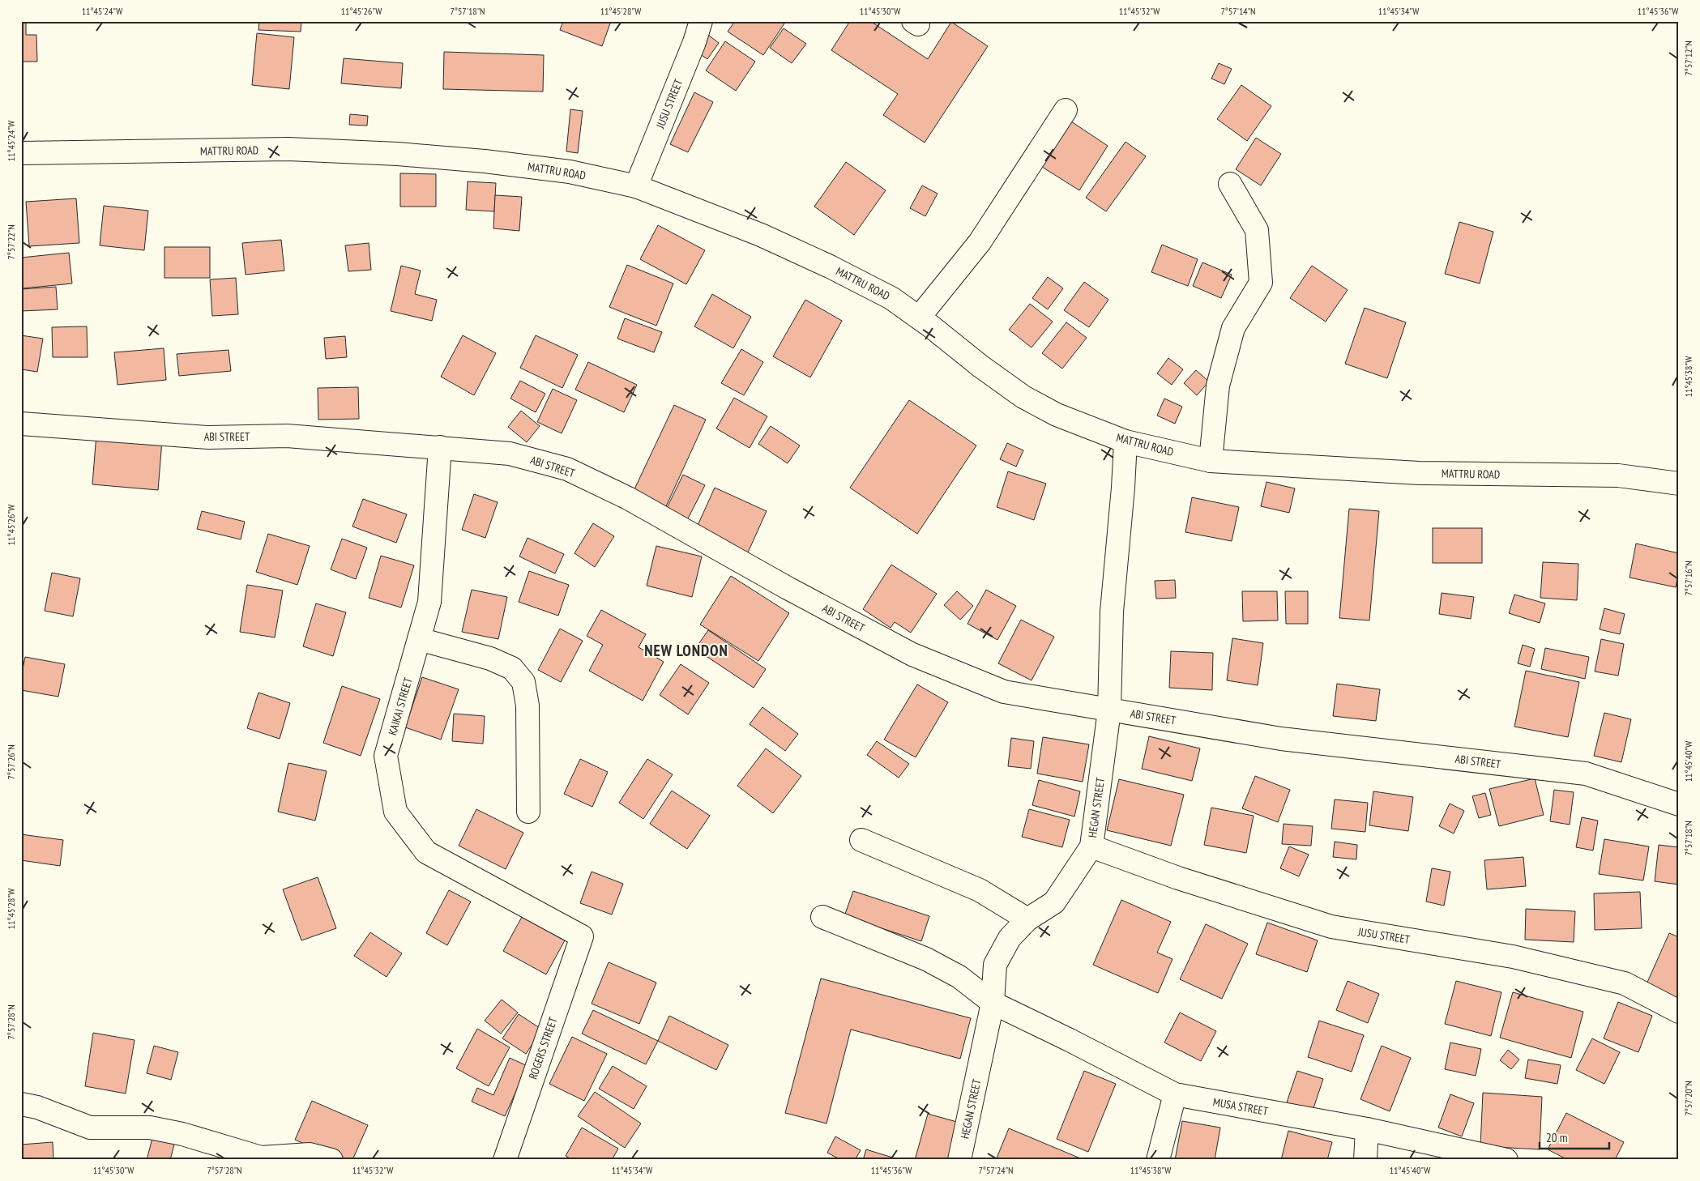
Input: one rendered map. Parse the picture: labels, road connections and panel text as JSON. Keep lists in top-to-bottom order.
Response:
{
  "streets": {
    "street": [
      "JUSU STREET",
      "MATTRU ROAD",
      "ABI STREET",
      "KAIKAI STREET",
      "HEGAN STREET",
      "ROGERS STREET",
      "MUSA STREET"
    ]
  },
  "crossings": [
    ["JUSU STREET", "MATTRU ROAD"],
    ["JUSU STREET", "HEGAN STREET"],
    ["MATTRU ROAD", "HEGAN STREET"],
    ["ABI STREET", "KAIKAI STREET"],
    ["ABI STREET", "HEGAN STREET"],
    ["KAIKAI STREET", "ROGERS STREET"],
    ["HEGAN STREET", "MUSA STREET"]
  ],
  "districts": ["NEW LONDON"],
  "scale_bar": "20 m",
  "coordinates": [
    "11°45'24\"W",
    "11°45'26\"W",
    "7°57'18\"N",
    "11°45'28\"W",
    "11°45'30\"W",
    "11°45'32\"W",
    "7°57'14\"N",
    "11°45'34\"W",
    "11°45'36\"W",
    "7°57'12\"N",
    "7°57'22\"N",
    "11°45'38\"W",
    "7°57'16\"N",
    "11°45'40\"W",
    "7°57'26\"N",
    "7°57'28\"N",
    "7°57'20\"N",
    "7°57'24\"N"
  ]
}
